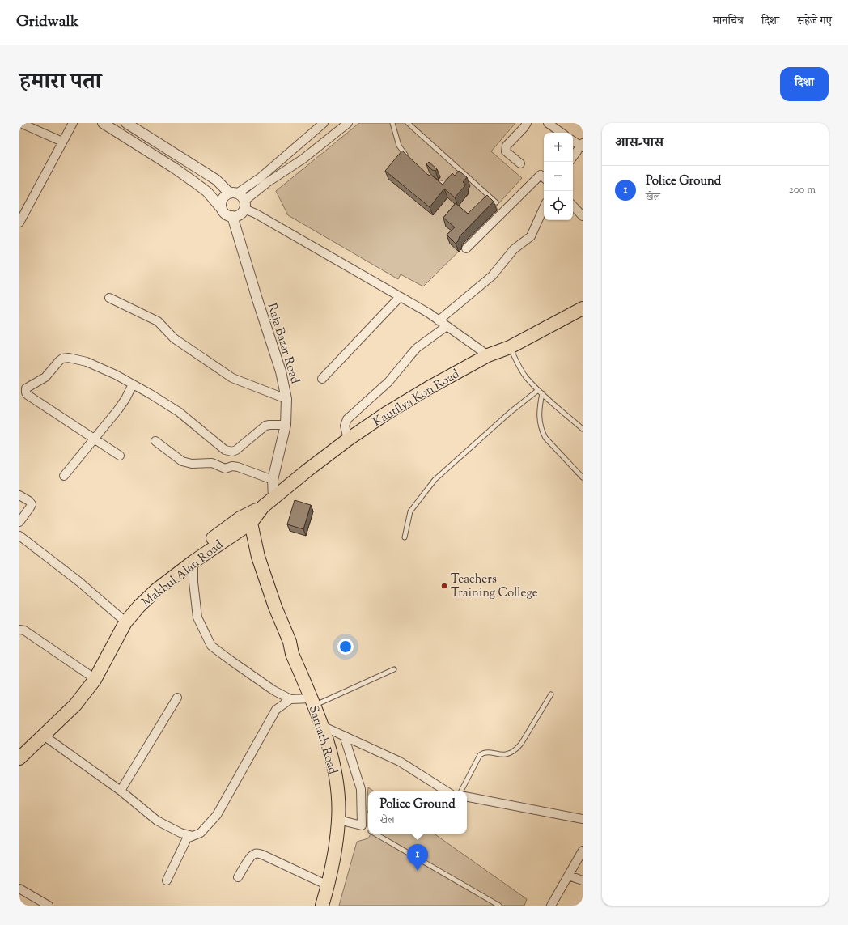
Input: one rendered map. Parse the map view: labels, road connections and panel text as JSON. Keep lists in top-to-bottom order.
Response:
{
  "streets": {
    "highway": ["Kautilya Kon Road", "Makbul Alan Road", "Sarnath Road"],
    "street": ["Raja Bazar Road"]
  },
  "crossings": [
    ["Raja Bazar Road", "Kautilya Kon Road"],
    ["Kautilya Kon Road", "Makbul Alan Road"],
    ["Kautilya Kon Road", "Sarnath Road"],
    ["Makbul Alan Road", "Sarnath Road"]
  ],
  "places": ["Teachers Training College"],
  "page": {
    "header": "Gridwalk",
    "nav": ["मानचित्र", "दिशा", "सहेजे गए"],
    "title": "हमारा पता",
    "buttons": "दिशा",
    "heading": "आस-पास",
    "map_buttons": ["+", "−"],
    "list": [
      {
        "mark": "1",
        "name": "Police Ground",
        "note": "खेल",
        "value": "200 m"
      }
    ],
    "popup": ["Police Ground", "खेल"],
    "pins": "1"
  }
}
